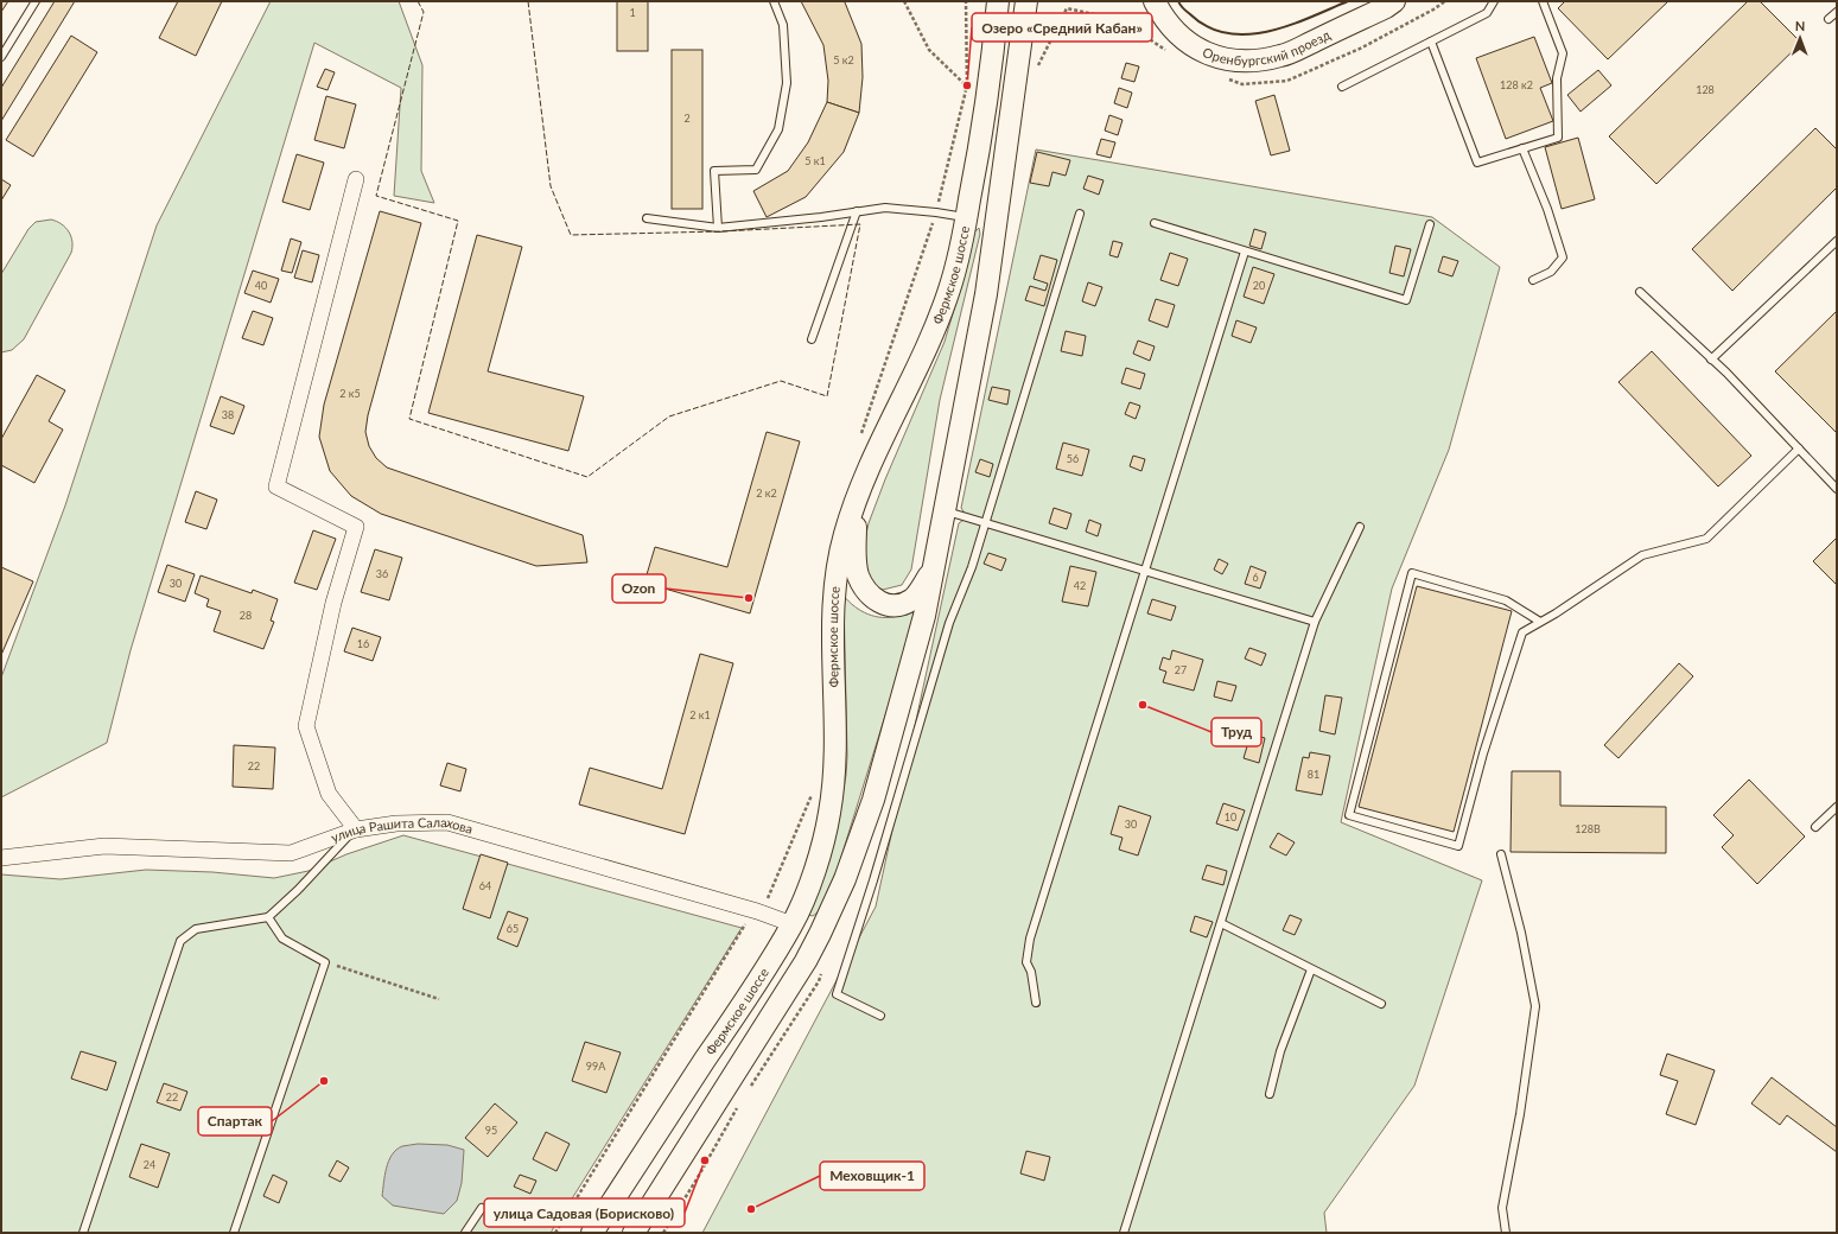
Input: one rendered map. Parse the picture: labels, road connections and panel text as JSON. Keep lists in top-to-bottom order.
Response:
{
  "streets": {
    "main road": ["Оренбургский проезд", "Фермское шоссе"],
    "street": ["улица Рашита Салахова"]
  },
  "crossings": [
    ["Фермское шоссе", "улица Рашита Салахова"]
  ],
  "places": [
    "Озеро «Средний Кабан»",
    "Ozon",
    "Труд",
    "Спартак",
    "улица Садовая (Борисково)",
    "Меховщик-1"
  ],
  "house_numbers": [
    "1",
    "5 к2",
    "128 к2",
    "128",
    "2",
    "5 к1",
    "40",
    "20",
    "2 к5",
    "38",
    "56",
    "2 к2",
    "36",
    "6",
    "30",
    "42",
    "28",
    "16",
    "27",
    "2 к1",
    "22",
    "81",
    "10",
    "30",
    "128В",
    "64",
    "65",
    "99А",
    "22",
    "95",
    "24"
  ],
  "north": "top"
}
